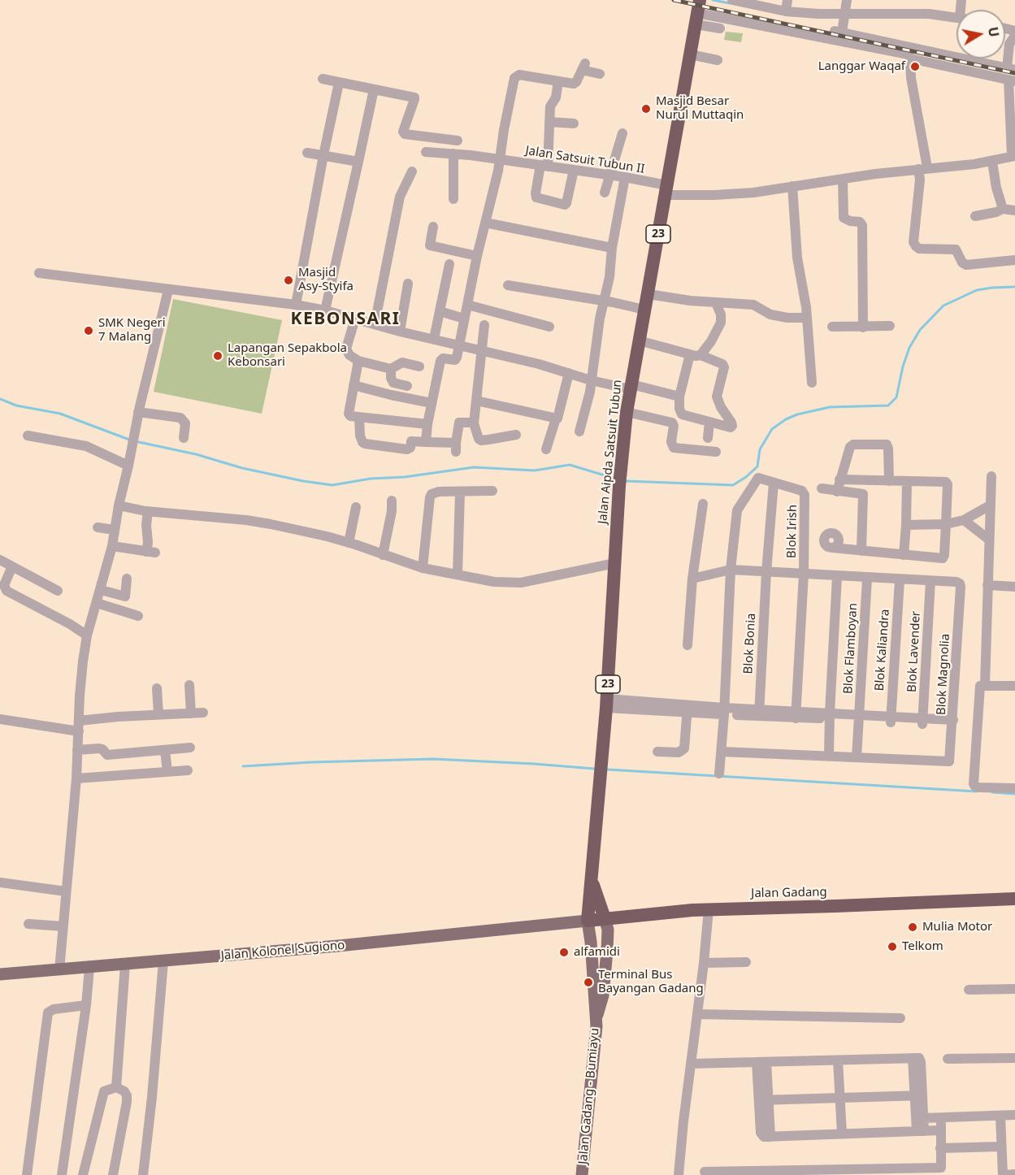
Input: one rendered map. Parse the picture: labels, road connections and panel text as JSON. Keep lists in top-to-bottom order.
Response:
{
  "streets": {
    "highway": ["23", "Jalan Aipda Satsuit Tubun", "Jalan Gadang"],
    "main road": ["Jalan Kolonel Sugiono", "Jalan Gadang - Bumiayu"],
    "street": [
      "Jalan Satsuit Tubun II",
      "Blok Irish",
      "Blok Bonia",
      "Blok Flamboyan",
      "Blok Kaliandra",
      "Blok Lavender",
      "Blok Magnolia"
    ]
  },
  "crossings": [
    ["Jalan Satsuit Tubun II", "Jalan Aipda Satsuit Tubun"],
    ["Jalan Aipda Satsuit Tubun", "Jalan Gadang"],
    ["Jalan Aipda Satsuit Tubun", "Jalan Gadang - Bumiayu"],
    ["Blok Irish", "Blok Bonia"],
    ["Blok Flamboyan", "Blok Magnolia"],
    ["Blok Lavender", "Blok Magnolia"],
    ["Jalan Gadang", "Jalan Kolonel Sugiono"],
    ["Jalan Gadang", "Jalan Gadang - Bumiayu"]
  ],
  "districts": ["KEBONSARI"],
  "places": [
    "Langgar Waqaf",
    "Masjid Besar Nurul Muttaqin",
    "Masjid Asy-Styifa",
    "SMK Negeri 7 Malang",
    "Lapangan Sepakbola Kebonsari",
    "Mulia Motor",
    "Telkom",
    "alfamidi",
    "Terminal Bus Bayangan Gadang"
  ],
  "north": "right"
}
